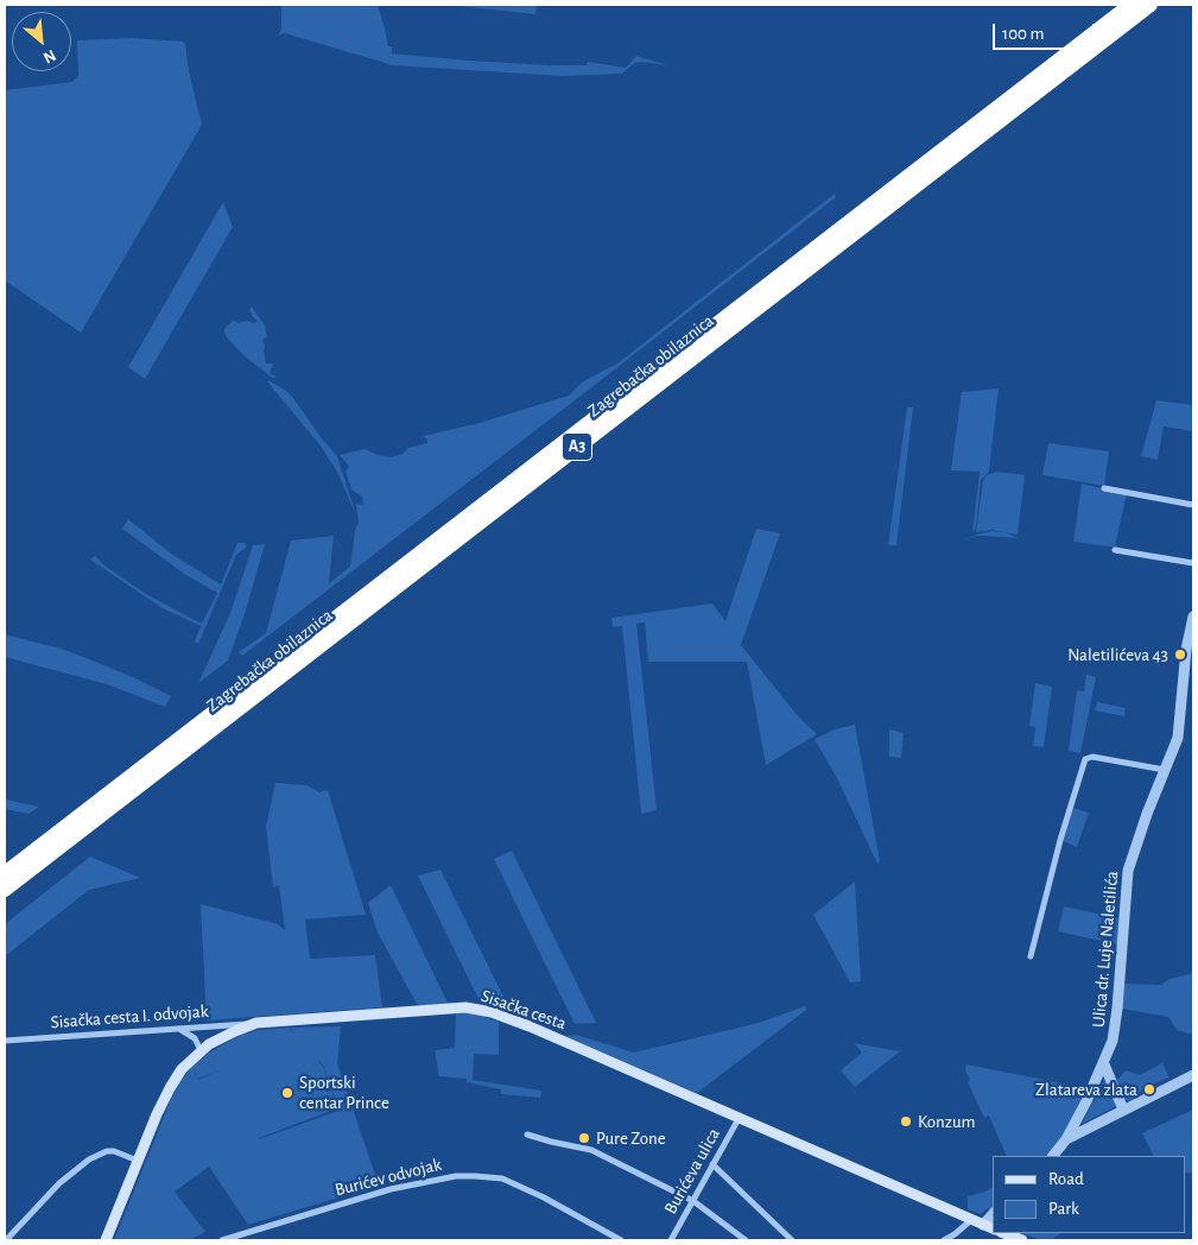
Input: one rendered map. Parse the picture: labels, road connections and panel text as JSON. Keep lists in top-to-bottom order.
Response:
{
  "streets": {
    "highway": ["Zagrebačka obilaznica", "A3"],
    "main road": ["Sisačka cesta"],
    "street": [
      "Ulica dr. Luje Naletilića",
      "Sisačka cesta I. odvojak",
      "Burićeva ulica",
      "Burićev odvojak"
    ]
  },
  "crossings": [
    ["Sisačka cesta", "Sisačka cesta I. odvojak"],
    ["Sisačka cesta", "Burićeva ulica"]
  ],
  "places": [
    "Naletilićeva 43",
    "Zlatareva zlata",
    "Sportski centar Prince",
    "Konzum",
    "Pure Zone"
  ],
  "legend": ["Road", "Park"],
  "scale_bar": "100 m",
  "north": "bottom right"
}
